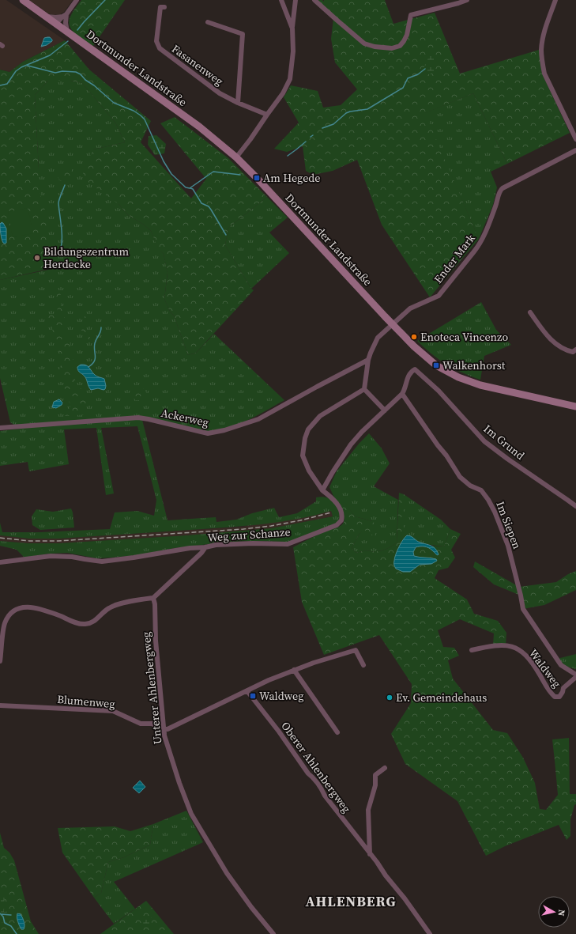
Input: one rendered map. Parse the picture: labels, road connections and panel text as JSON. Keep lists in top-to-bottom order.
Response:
{
  "streets": {
    "main road": ["Dortmunder Landstraße"],
    "street": [
      "Fasanenweg",
      "Ender Mark",
      "Ackerweg",
      "Im Grund",
      "Im Siepen",
      "Weg zur Schanze",
      "Waldweg",
      "Unterer Ahlenbergweg",
      "Blumenweg",
      "Oberer Ahlenbergweg"
    ]
  },
  "crossings": [
    ["Dortmunder Landstraße", "Ender Mark"],
    ["Ender Mark", "Ackerweg"],
    ["Ender Mark", "Weg zur Schanze"],
    ["Im Grund", "Im Siepen"],
    ["Im Siepen", "Waldweg"],
    ["Unterer Ahlenbergweg", "Blumenweg"]
  ],
  "districts": ["AHLENBERG"],
  "places": {
    "transit": ["Am Hegede", "Walkenhorst", "Waldweg"],
    "other": ["Bildungszentrum Herdecke", "Enoteca Vincenzo", "Ev. Gemeindehaus"]
  },
  "north": "right"
}
